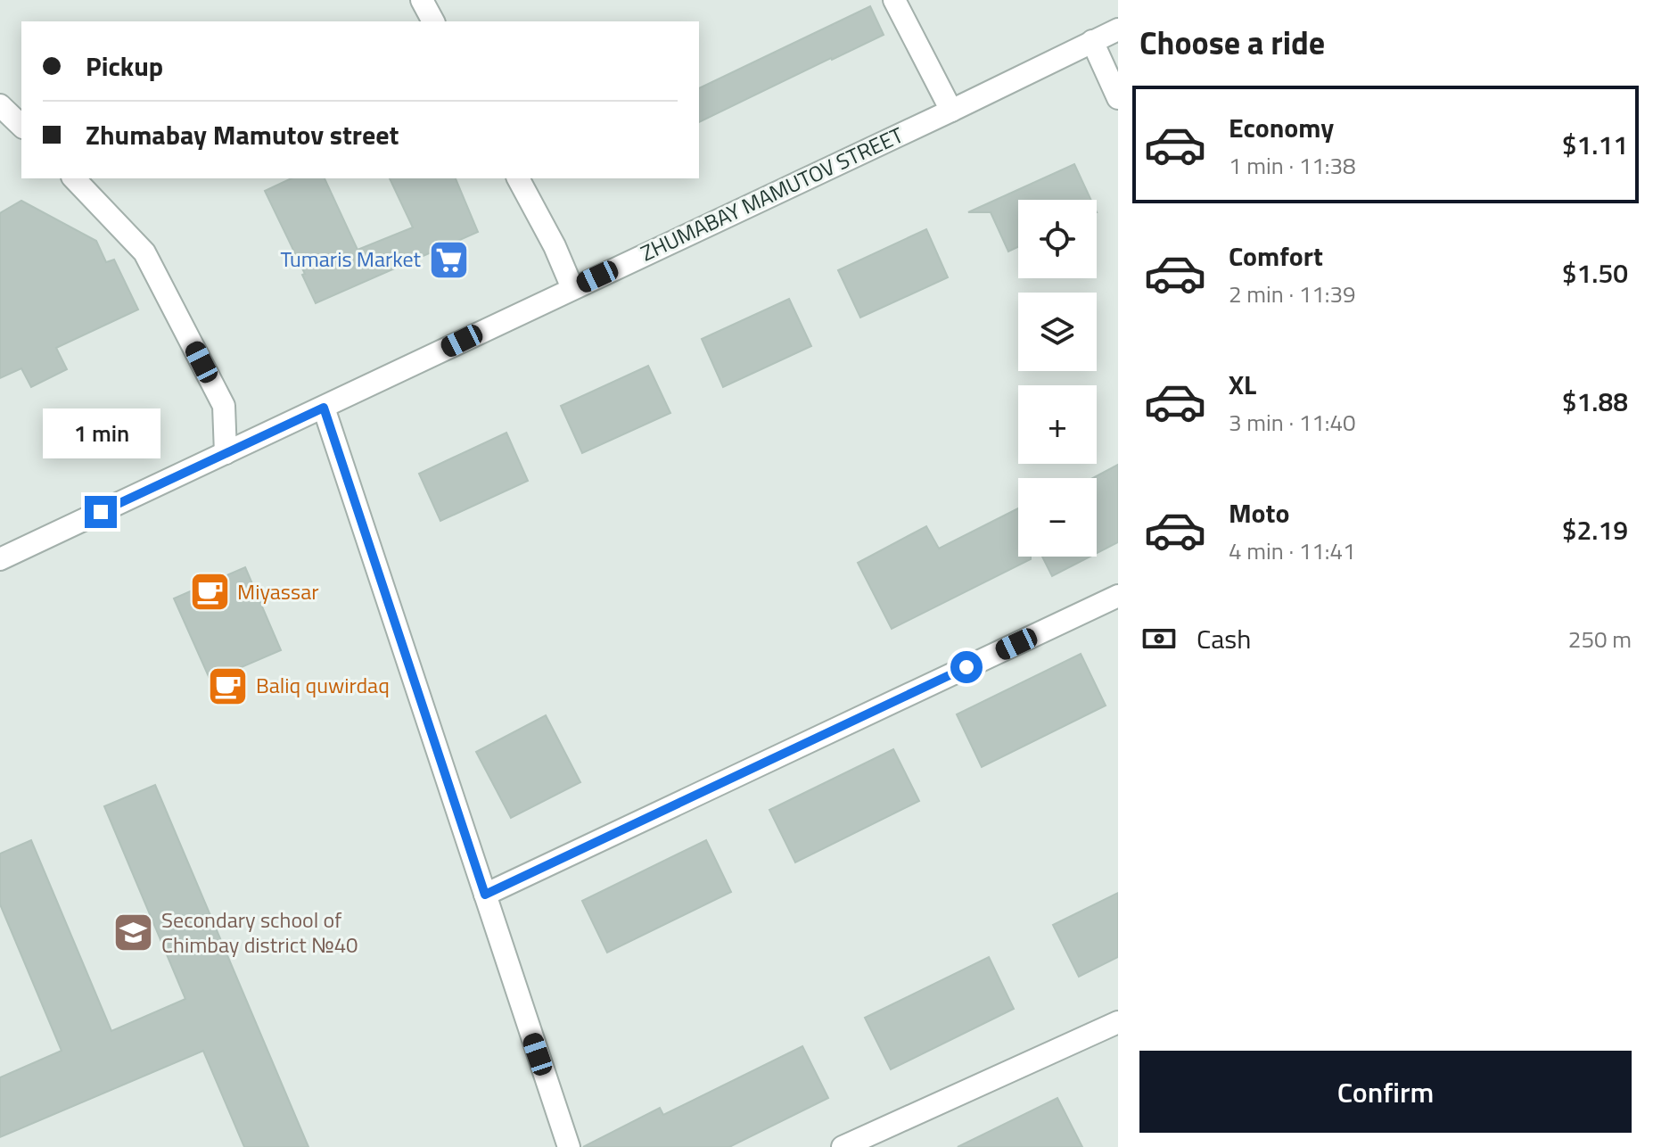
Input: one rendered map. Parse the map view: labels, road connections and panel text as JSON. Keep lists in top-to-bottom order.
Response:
{
  "streets": {
    "street": ["ZHUMABAY MAMUTOV STREET"]
  },
  "places": {
    "supermarket": ["Tumaris Market"],
    "cafe": ["Miyassar", "Baliq quwirdaq"],
    "school or university": ["Secondary school of Chimbay district №40"]
  },
  "page": {
    "heading": "Choose a ride",
    "banner": ["Pickup", "Zhumabay Mamutov street"],
    "list": [
      {
        "name": "Economy",
        "note": "1 min · 11:38",
        "value": "$1.11"
      },
      {
        "name": "Comfort",
        "note": "2 min · 11:39",
        "value": "$1.50"
      },
      {
        "name": "XL",
        "note": "3 min · 11:40",
        "value": "$1.88"
      },
      {
        "name": "Moto",
        "note": "4 min · 11:41",
        "value": "$2.19"
      }
    ],
    "map_buttons": ["+", "−"],
    "bubble": "1 min",
    "pay": ["Cash", "250 m"],
    "buttons": "Confirm"
  }
}
